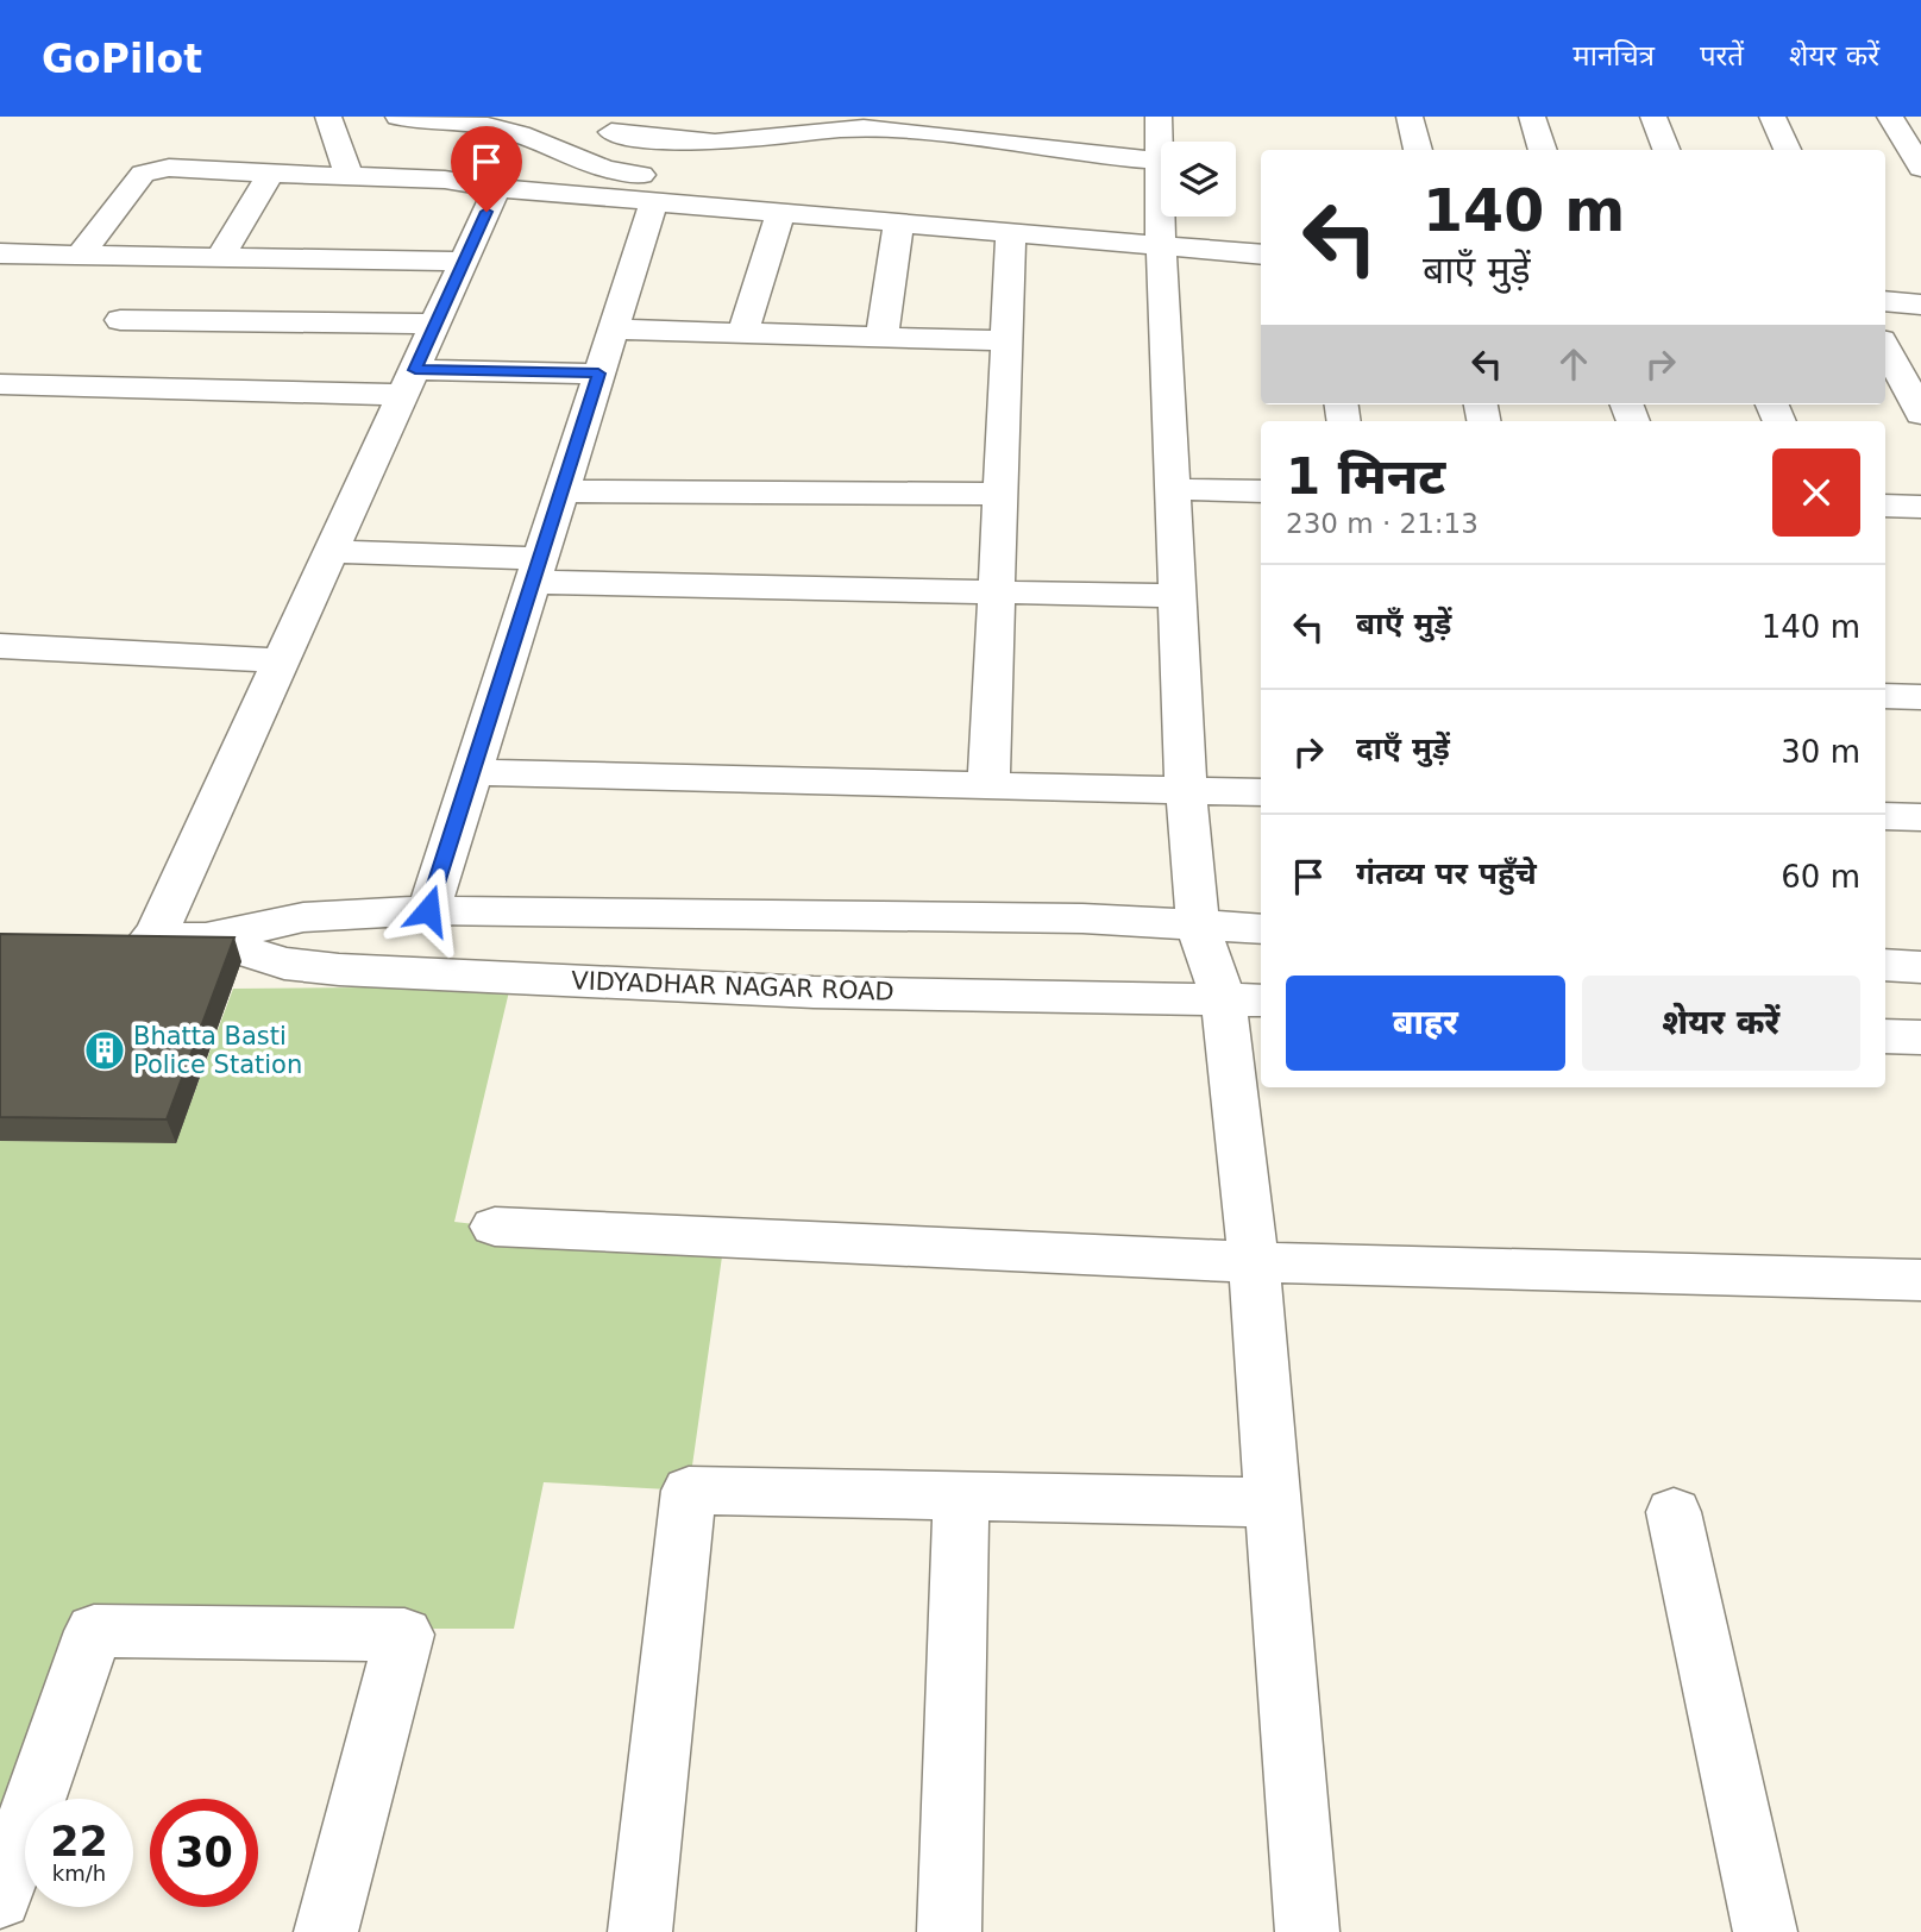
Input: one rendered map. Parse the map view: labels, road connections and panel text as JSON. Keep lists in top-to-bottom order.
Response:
{
  "streets": {
    "street": ["VIDYADHAR NAGAR ROAD"]
  },
  "places": {
    "building": ["Bhatta Basti Police Station"]
  },
  "page": {
    "header": "GoPilot",
    "nav": ["मानचित्र", "परतें", "शेयर करें"],
    "turn": ["140 m", "बाएँ मुड़ें"],
    "heading": ["1 मिनट", "230 m · 21:13"],
    "list": [
      {
        "name": "बाएँ मुड़ें",
        "value": "140 m"
      },
      {
        "name": "दाएँ मुड़ें",
        "value": "30 m"
      },
      {
        "name": "गंतव्य पर पहुँचे",
        "value": "60 m"
      }
    ],
    "buttons": ["बाहर", "शेयर करें"],
    "speed": "22 km/h",
    "limit": "30"
  }
}
